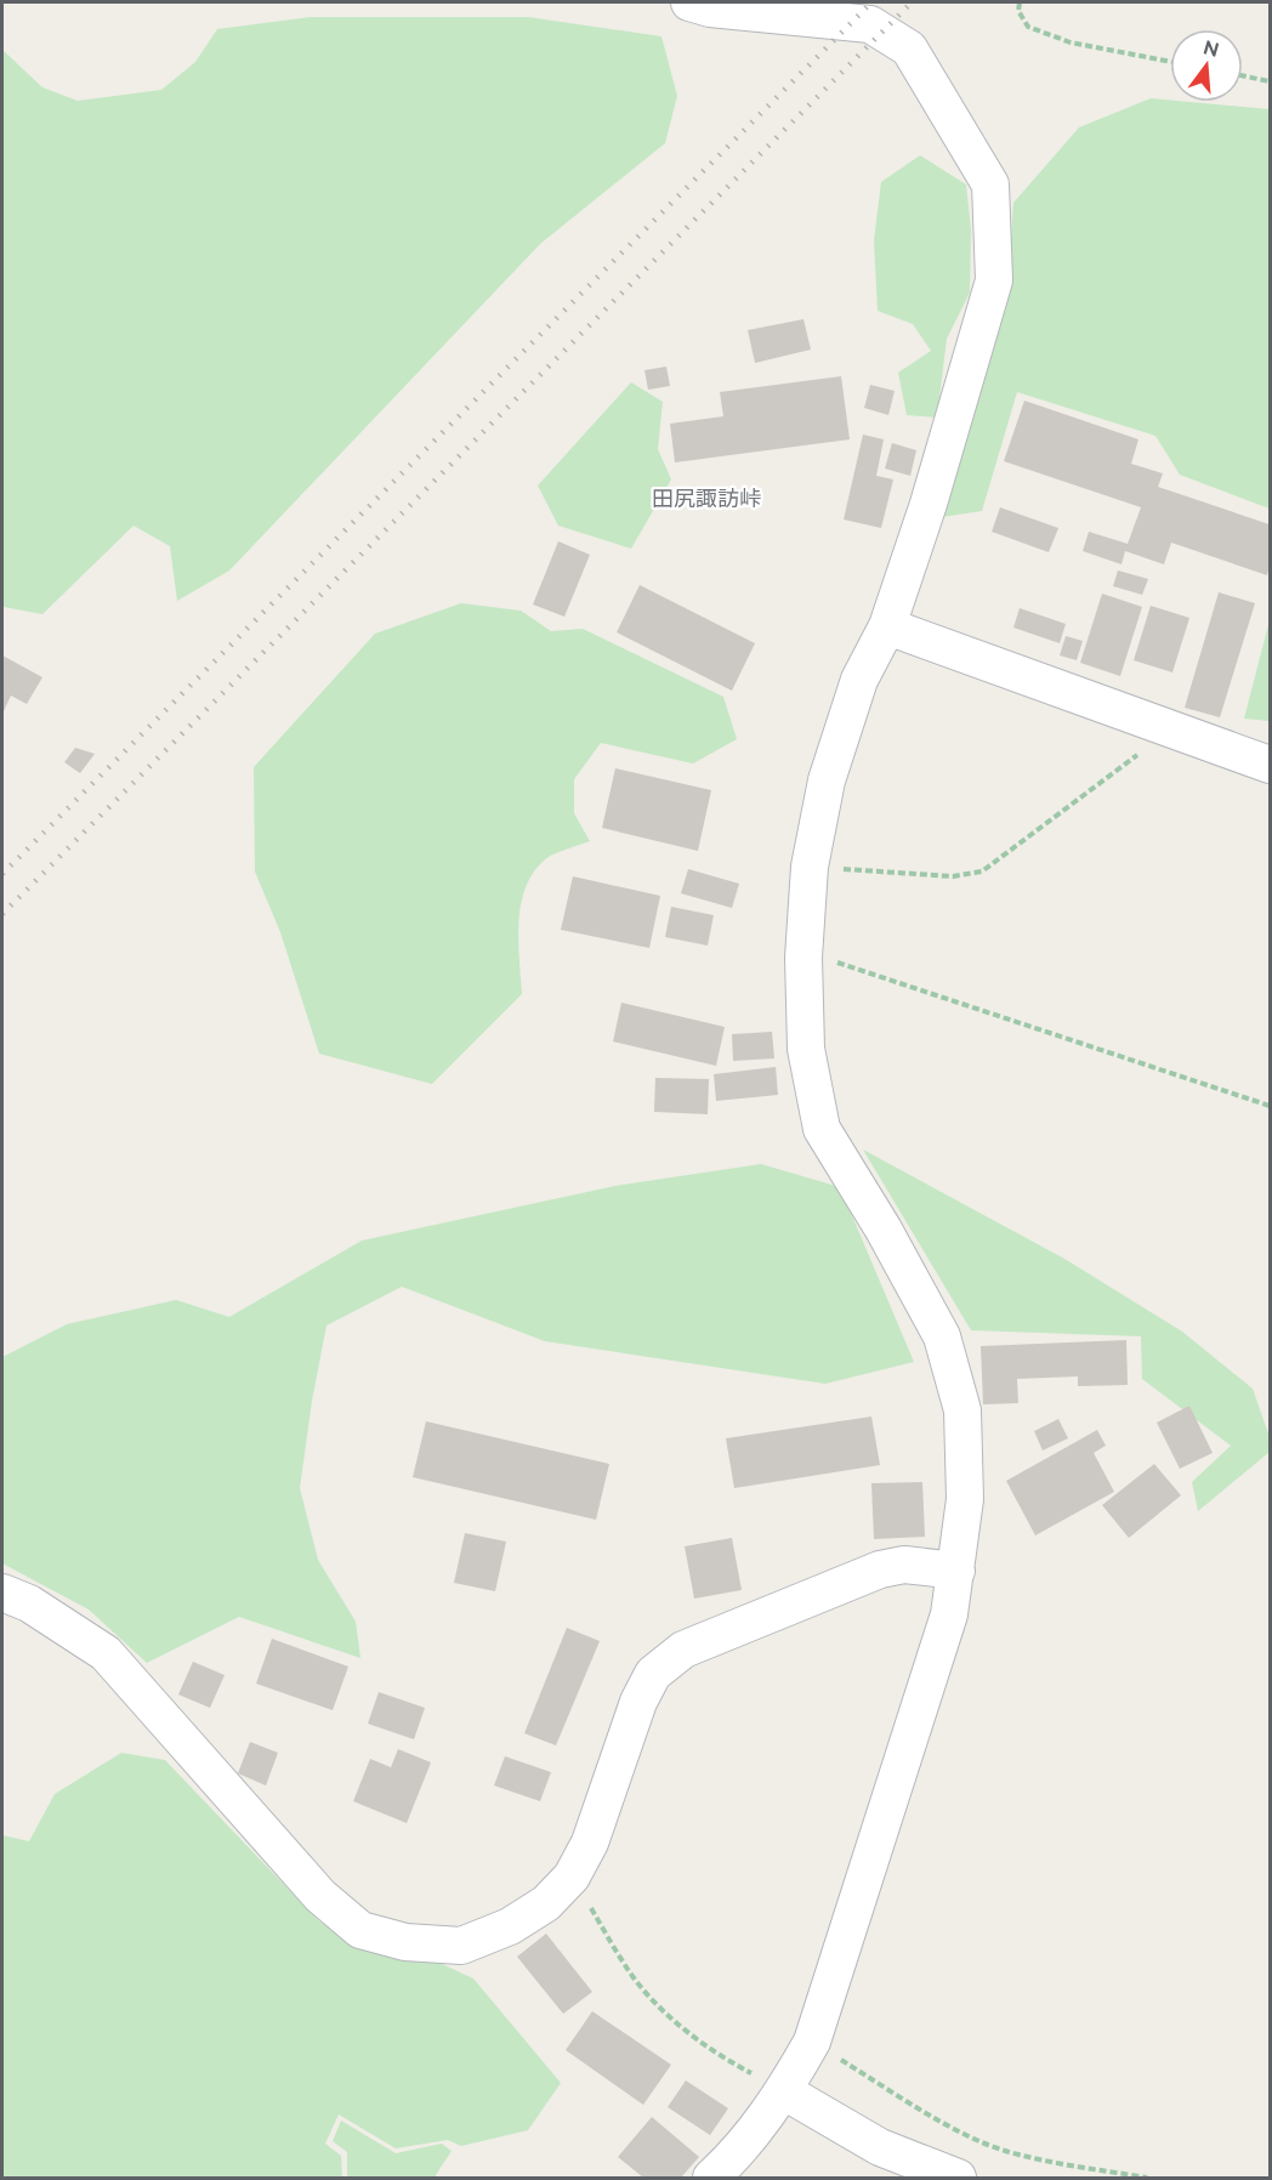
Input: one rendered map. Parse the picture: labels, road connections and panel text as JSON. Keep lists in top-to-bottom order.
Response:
{
  "districts": ["田尻諏訪峠"],
  "north": "top"
}
